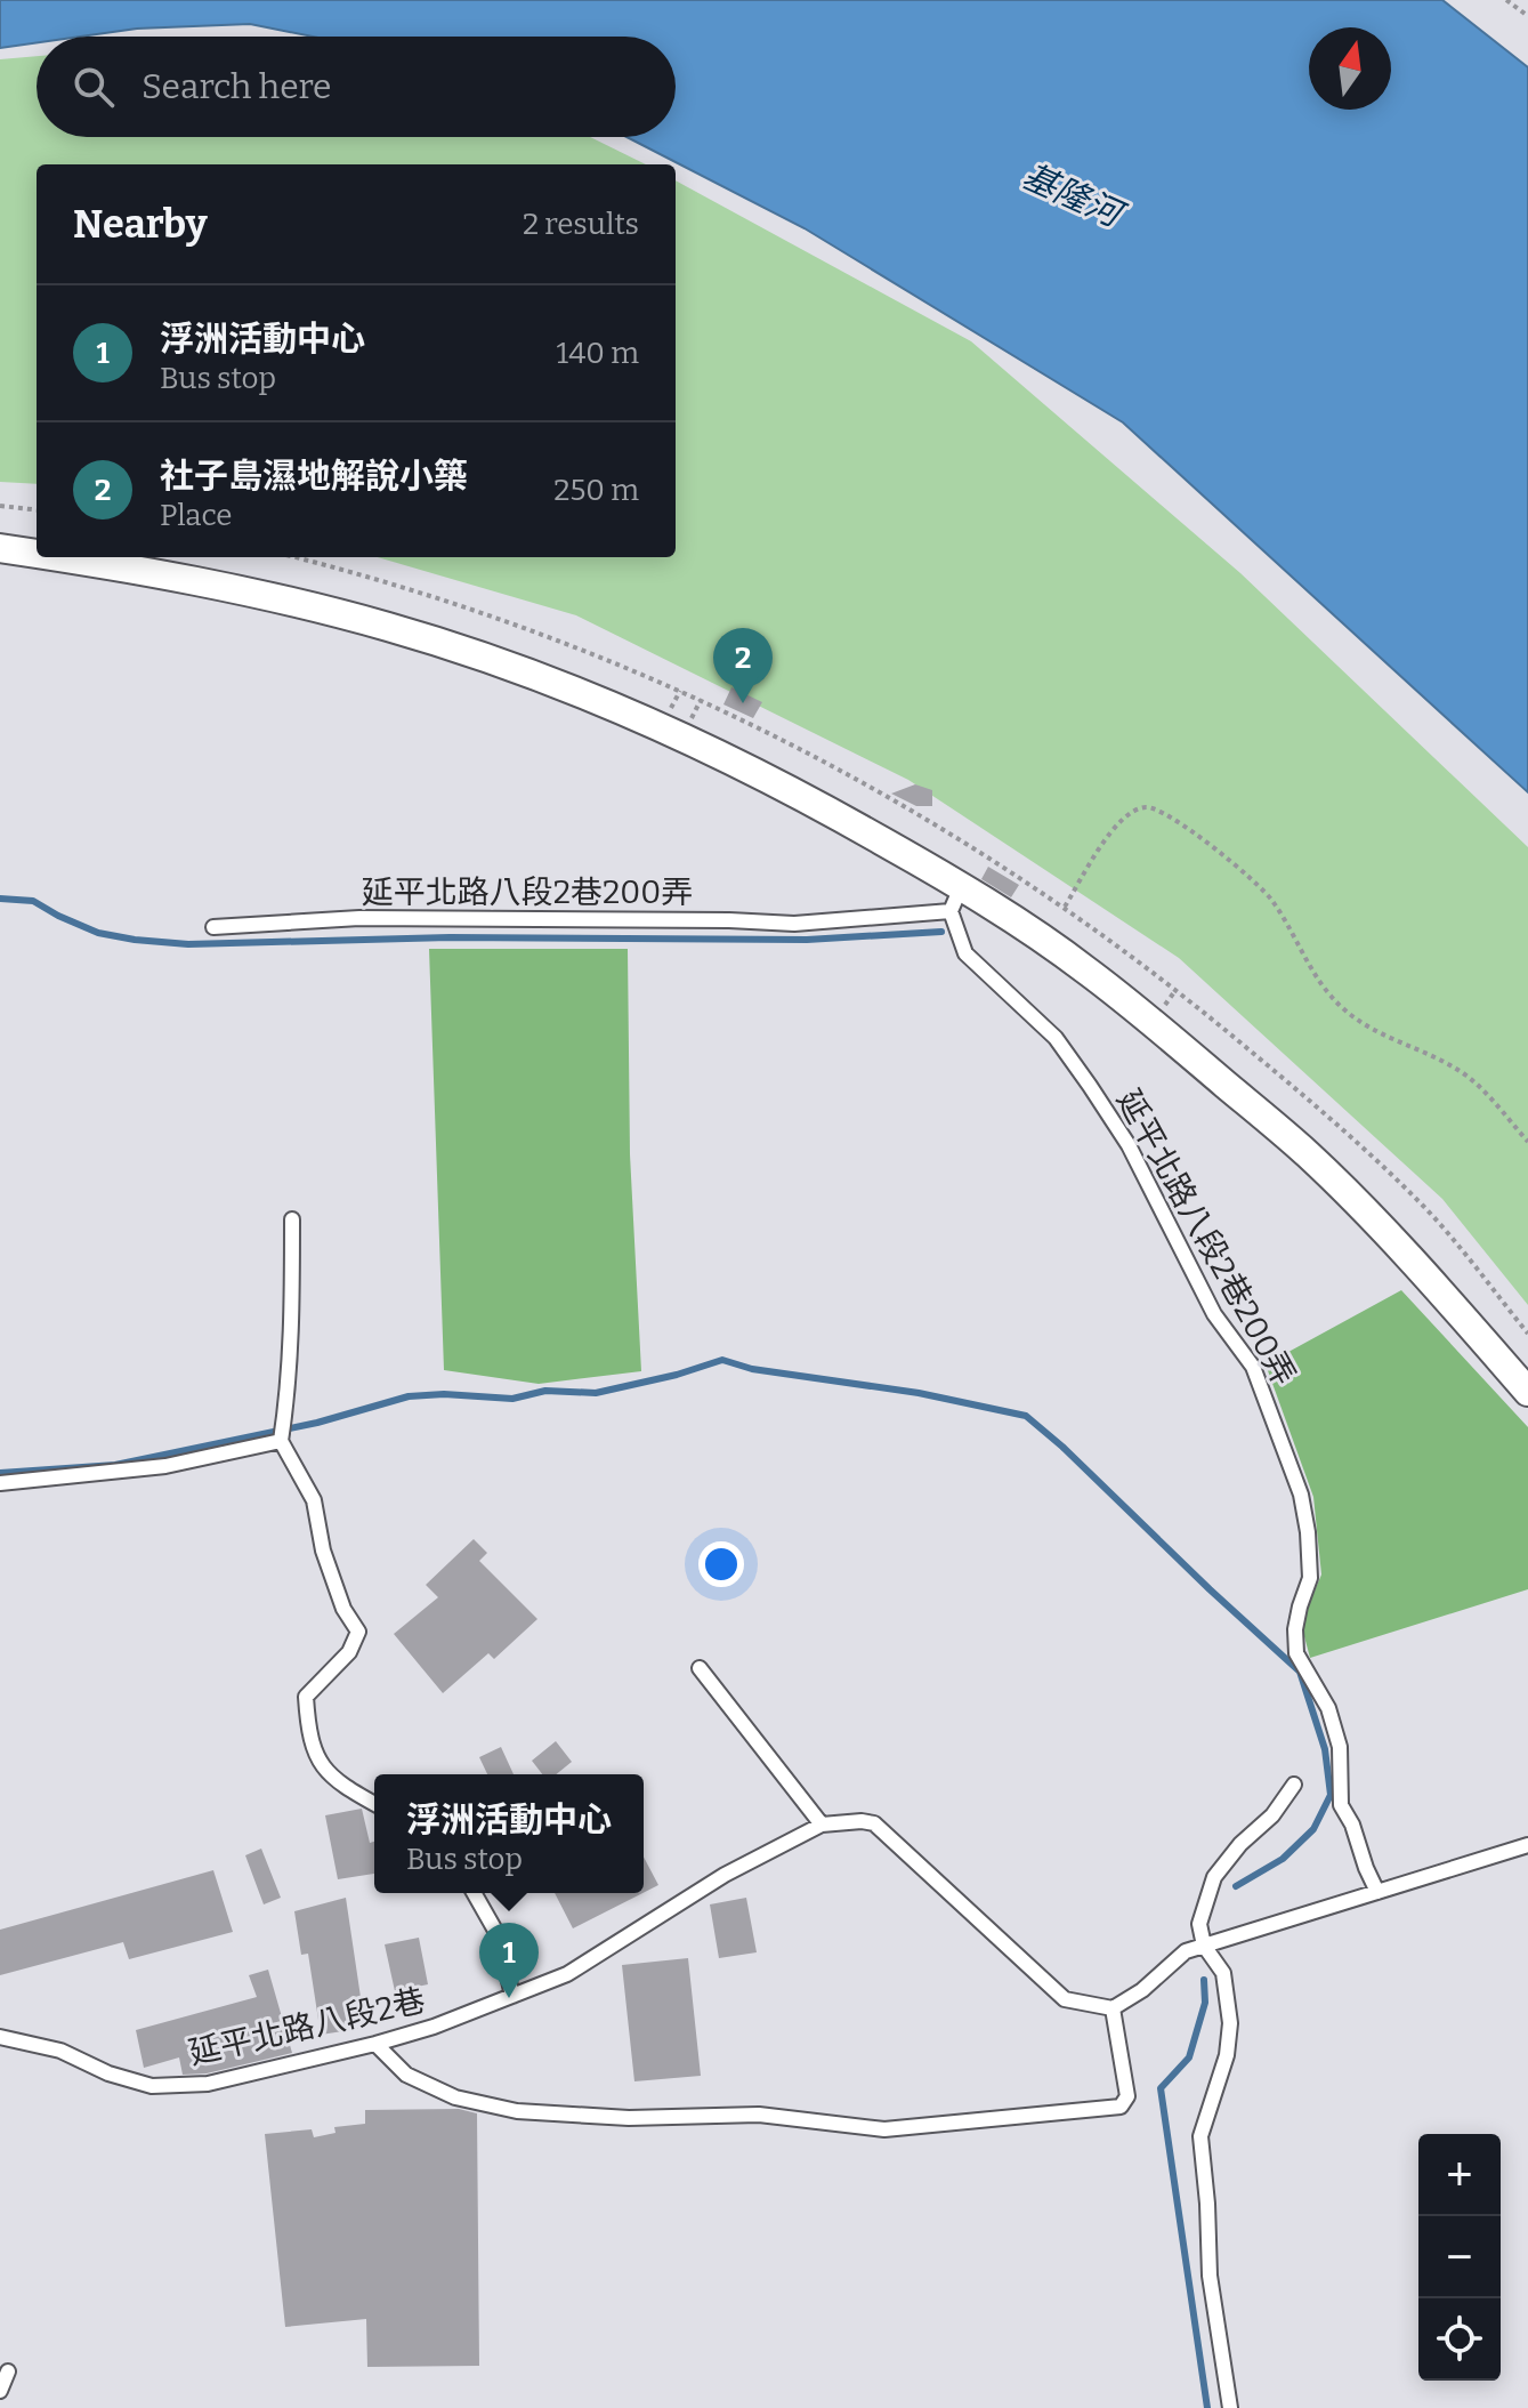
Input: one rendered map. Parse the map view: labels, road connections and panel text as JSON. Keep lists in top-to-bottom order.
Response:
{
  "streets": {
    "lane": ["延平北路八段2巷200弄", "延平北路八段2巷"]
  },
  "water": ["基隆河"],
  "north": "top",
  "page": {
    "search": "Search here",
    "heading": ["Nearby", "2 results"],
    "list": [
      {
        "mark": "1",
        "name": "浮洲活動中心",
        "note": "Bus stop",
        "value": "140 m"
      },
      {
        "mark": "2",
        "name": "社子島濕地解說小築",
        "note": "Place",
        "value": "250 m"
      }
    ],
    "pins": ["2", "1"],
    "popup": ["浮洲活動中心", "Bus stop"],
    "map_buttons": ["+", "−"]
  }
}
